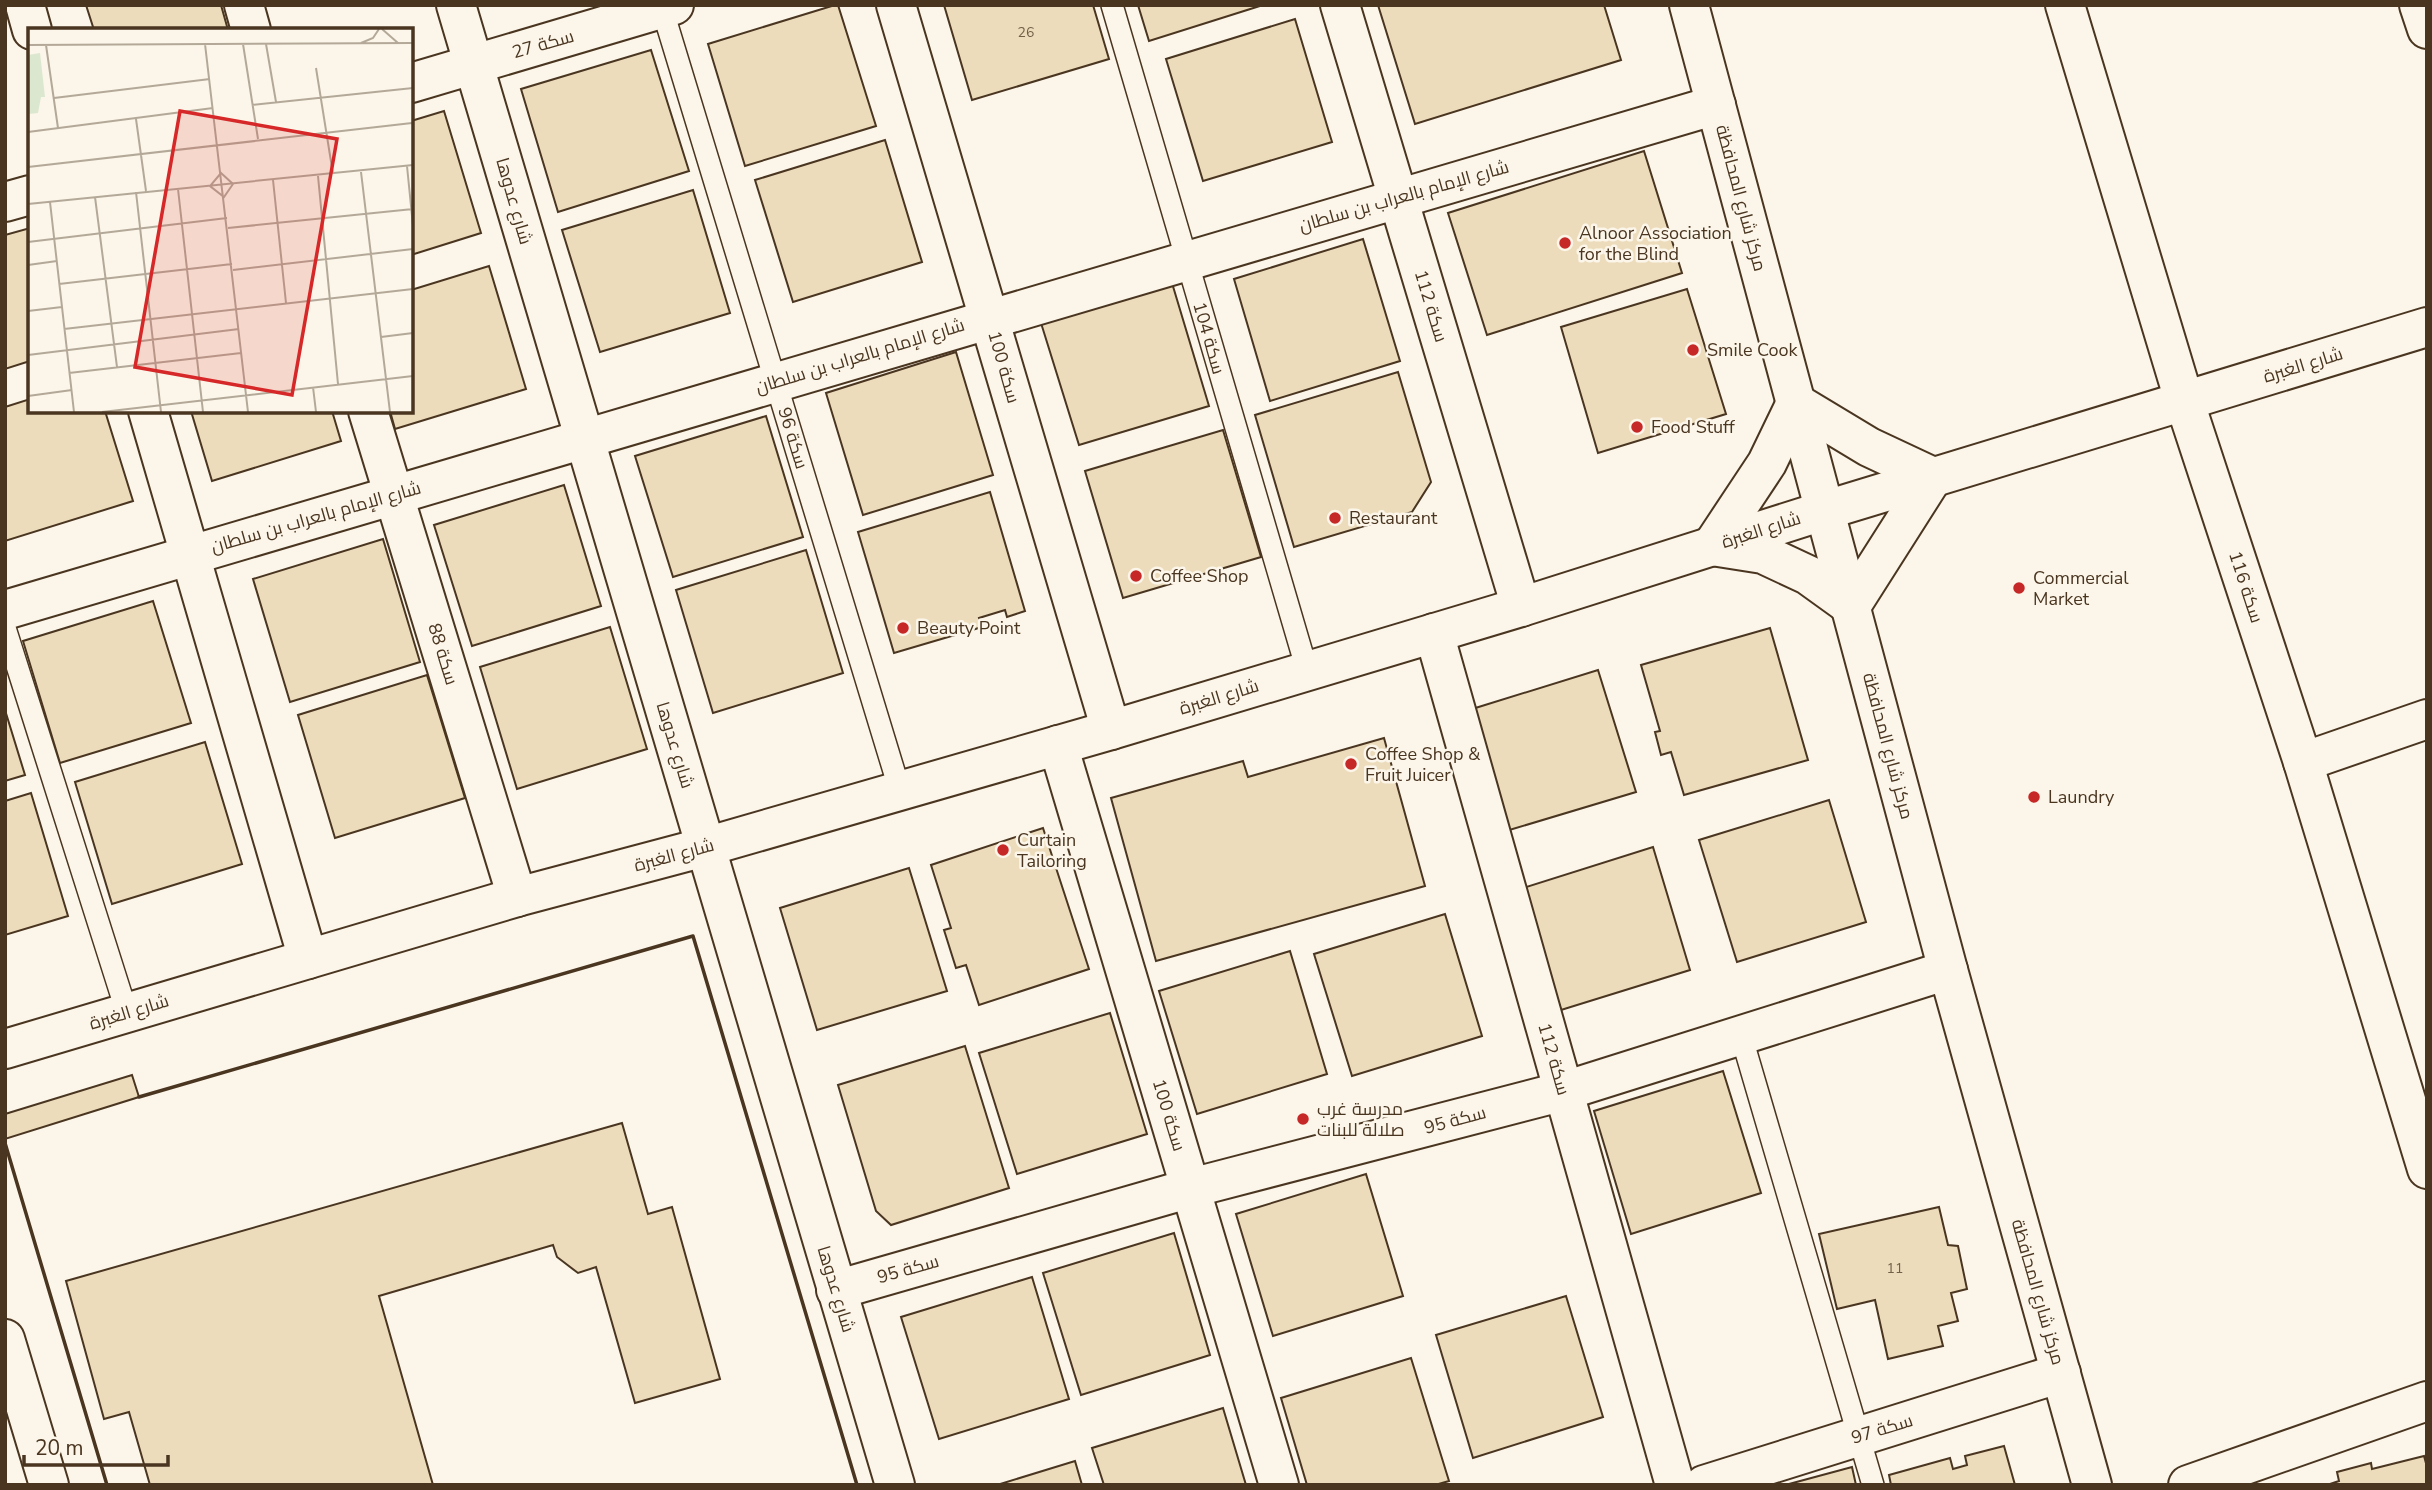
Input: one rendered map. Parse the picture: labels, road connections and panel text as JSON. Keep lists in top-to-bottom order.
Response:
{
  "streets": {
    "street": [
      "سكة 27",
      "شارع الإمام بالعراب بن سلطان",
      "مركز شارع المحافظة",
      "شارع عدوها",
      "سكة 112",
      "شارع الغبرة",
      "سكة 100",
      "سكة 116",
      "سكة 88",
      "سكة 95",
      "سكة 97"
    ],
    "lane": ["سكة 104", "سكة 96"]
  },
  "crossings": [
    ["سكة 27", "شارع عدوها"],
    ["سكة 27", "سكة 96"],
    ["شارع الإمام بالعراب بن سلطان", "مركز شارع المحافظة"],
    ["شارع الإمام بالعراب بن سلطان", "شارع عدوها"],
    ["شارع الإمام بالعراب بن سلطان", "سكة 112"],
    ["شارع الإمام بالعراب بن سلطان", "سكة 104"],
    ["شارع الإمام بالعراب بن سلطان", "سكة 100"],
    ["شارع الإمام بالعراب بن سلطان", "سكة 96"],
    ["شارع الإمام بالعراب بن سلطان", "سكة 88"],
    ["مركز شارع المحافظة", "شارع الغبرة"],
    ["مركز شارع المحافظة", "سكة 95"],
    ["مركز شارع المحافظة", "سكة 97"],
    ["شارع عدوها", "شارع الغبرة"],
    ["شارع عدوها", "سكة 95"],
    ["سكة 112", "شارع الغبرة"],
    ["سكة 112", "سكة 95"],
    ["سكة 104", "شارع الغبرة"],
    ["شارع الغبرة", "سكة 100"],
    ["شارع الغبرة", "سكة 96"],
    ["شارع الغبرة", "سكة 116"],
    ["شارع الغبرة", "سكة 88"],
    ["سكة 100", "سكة 95"]
  ],
  "places": [
    "Alnoor Association for the Blind",
    "Smile Cook",
    "Food Stuff",
    "Restaurant",
    "Coffee Shop",
    "Commercial Market",
    "Beauty Point",
    "Coffee Shop & Fruit Juicer",
    "Laundry",
    "Curtain Tailoring",
    "مدرسة غرب صلالة للبنات"
  ],
  "house_numbers": ["26", "11"],
  "scale_bar": "20 m"
}
